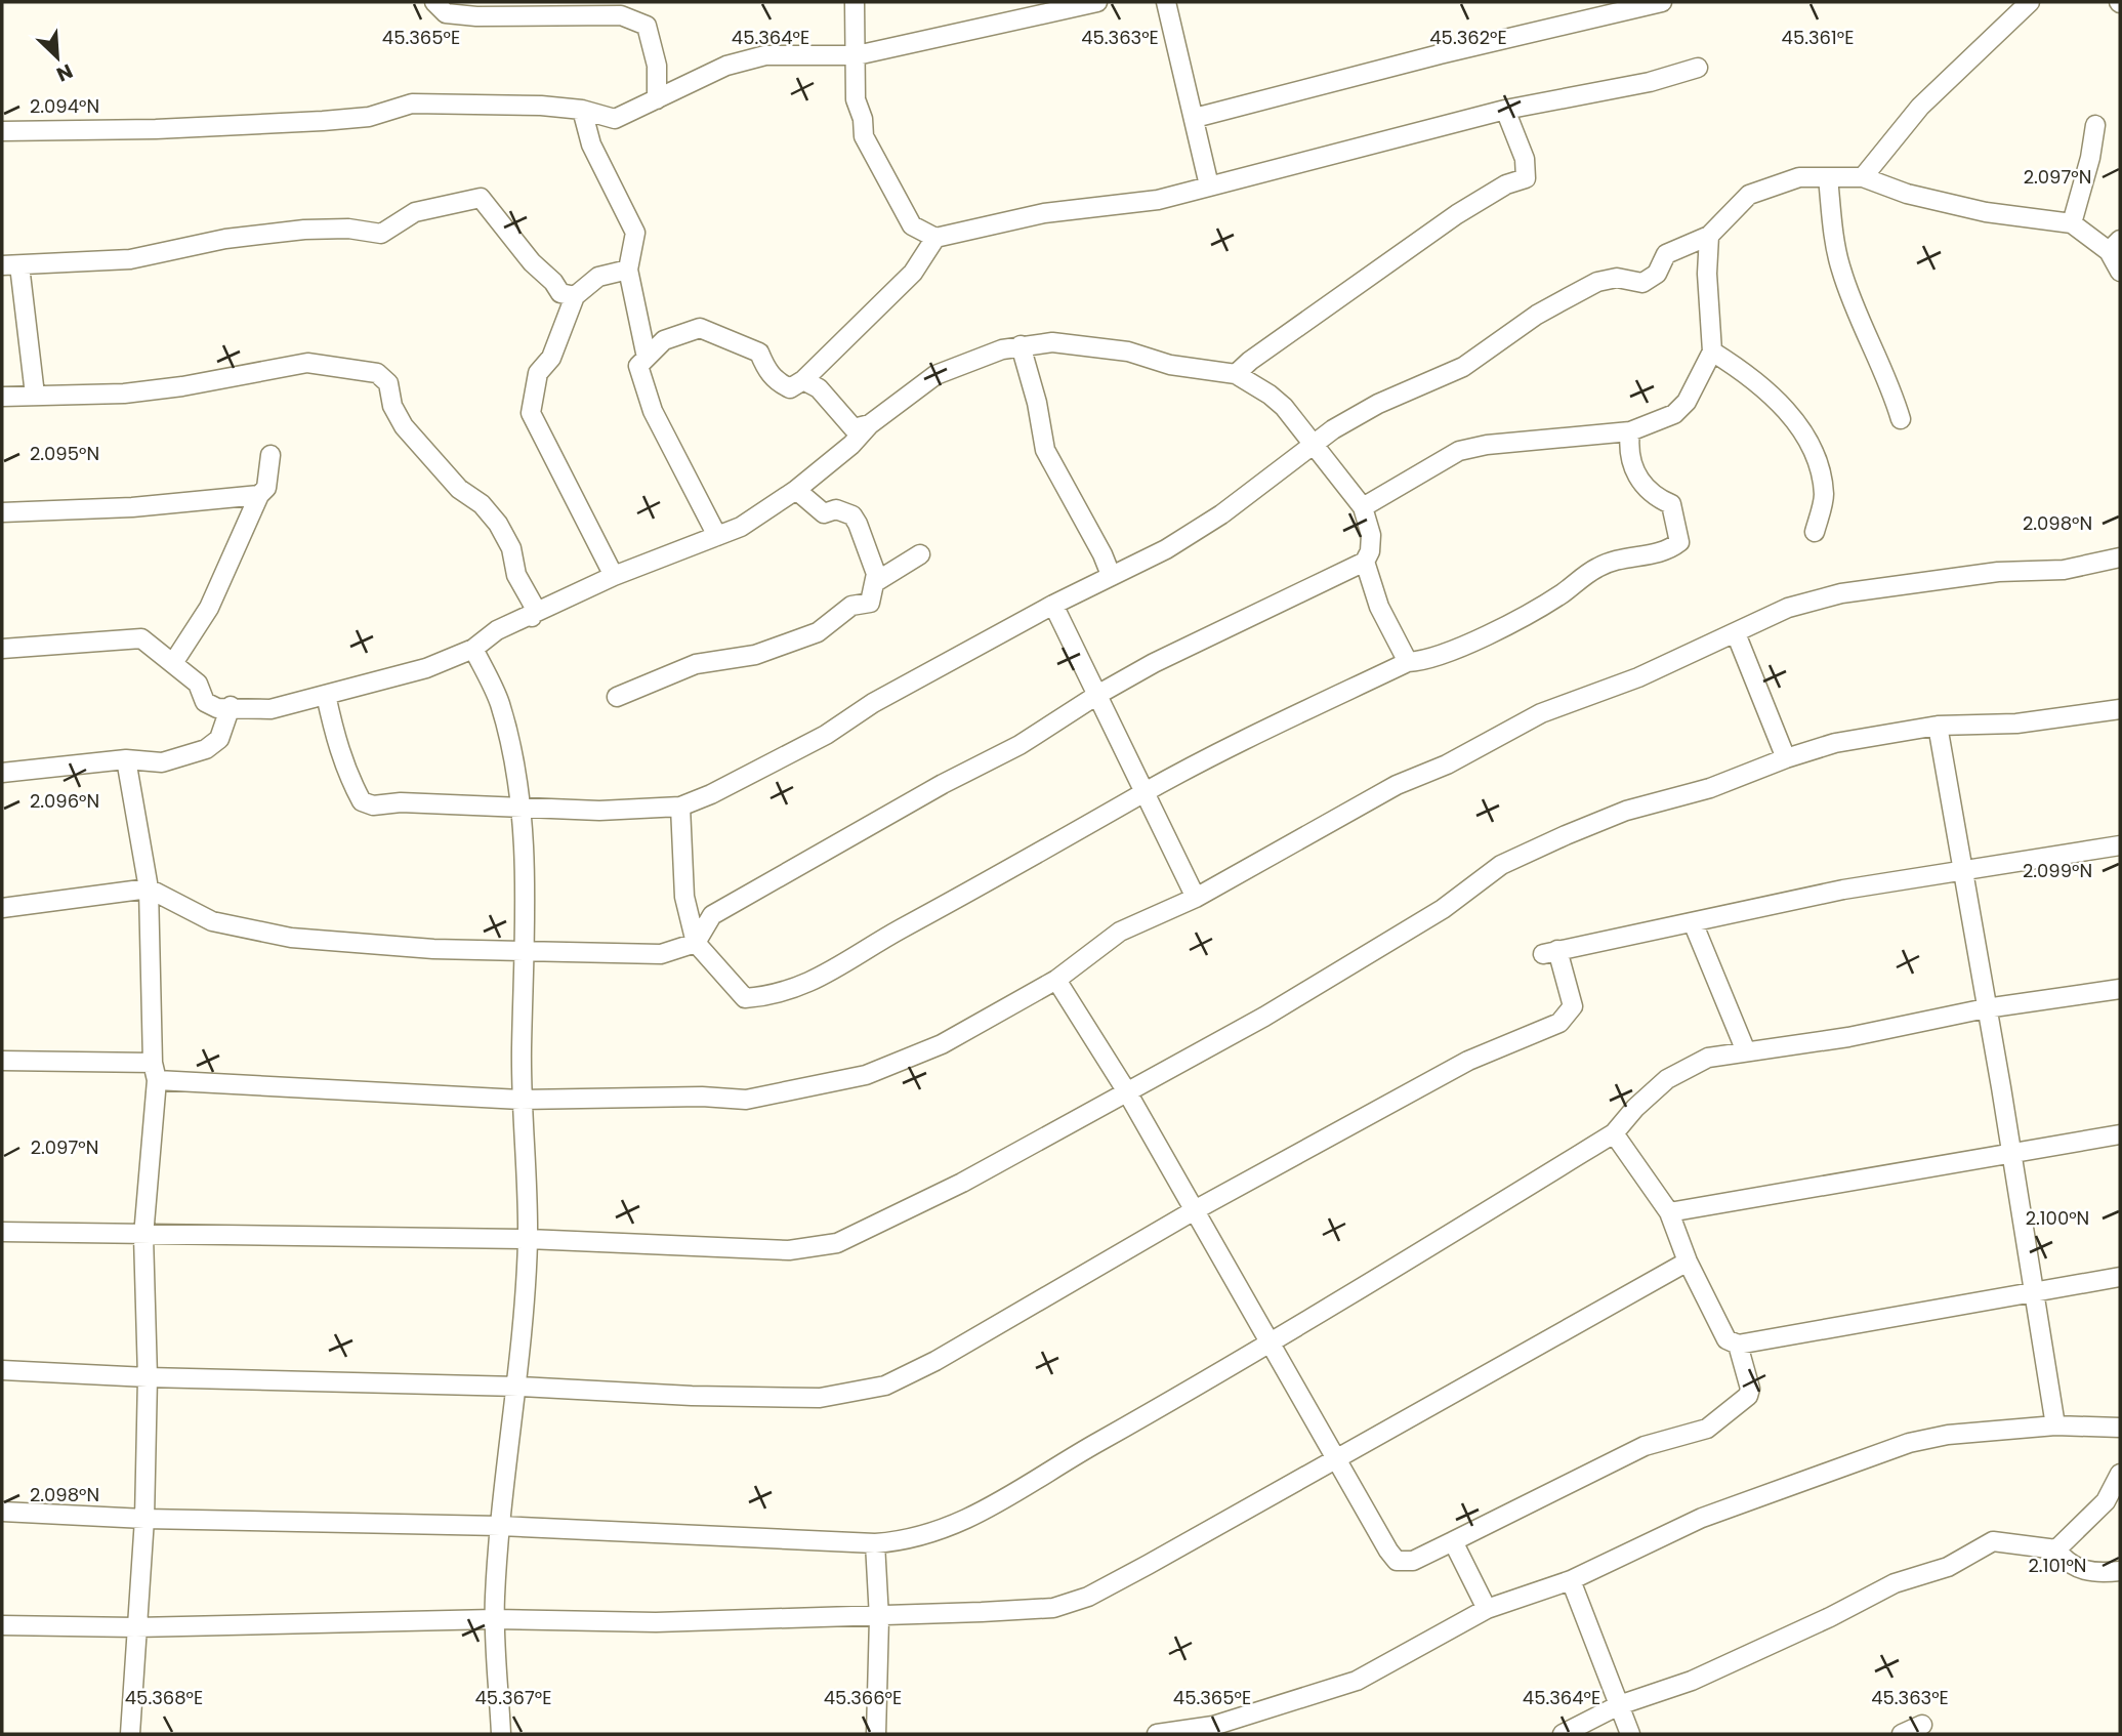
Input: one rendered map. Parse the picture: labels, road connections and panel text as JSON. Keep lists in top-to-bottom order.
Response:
{
  "north": "bottom right",
  "coordinates": [
    "45.365°E",
    "45.364°E",
    "45.363°E",
    "45.362°E",
    "45.361°E",
    "2.094°N",
    "2.097°N",
    "2.095°N",
    "2.098°N",
    "2.096°N",
    "2.099°N",
    "2.100°N",
    "2.101°N",
    "45.368°E",
    "45.367°E",
    "45.366°E"
  ]
}
